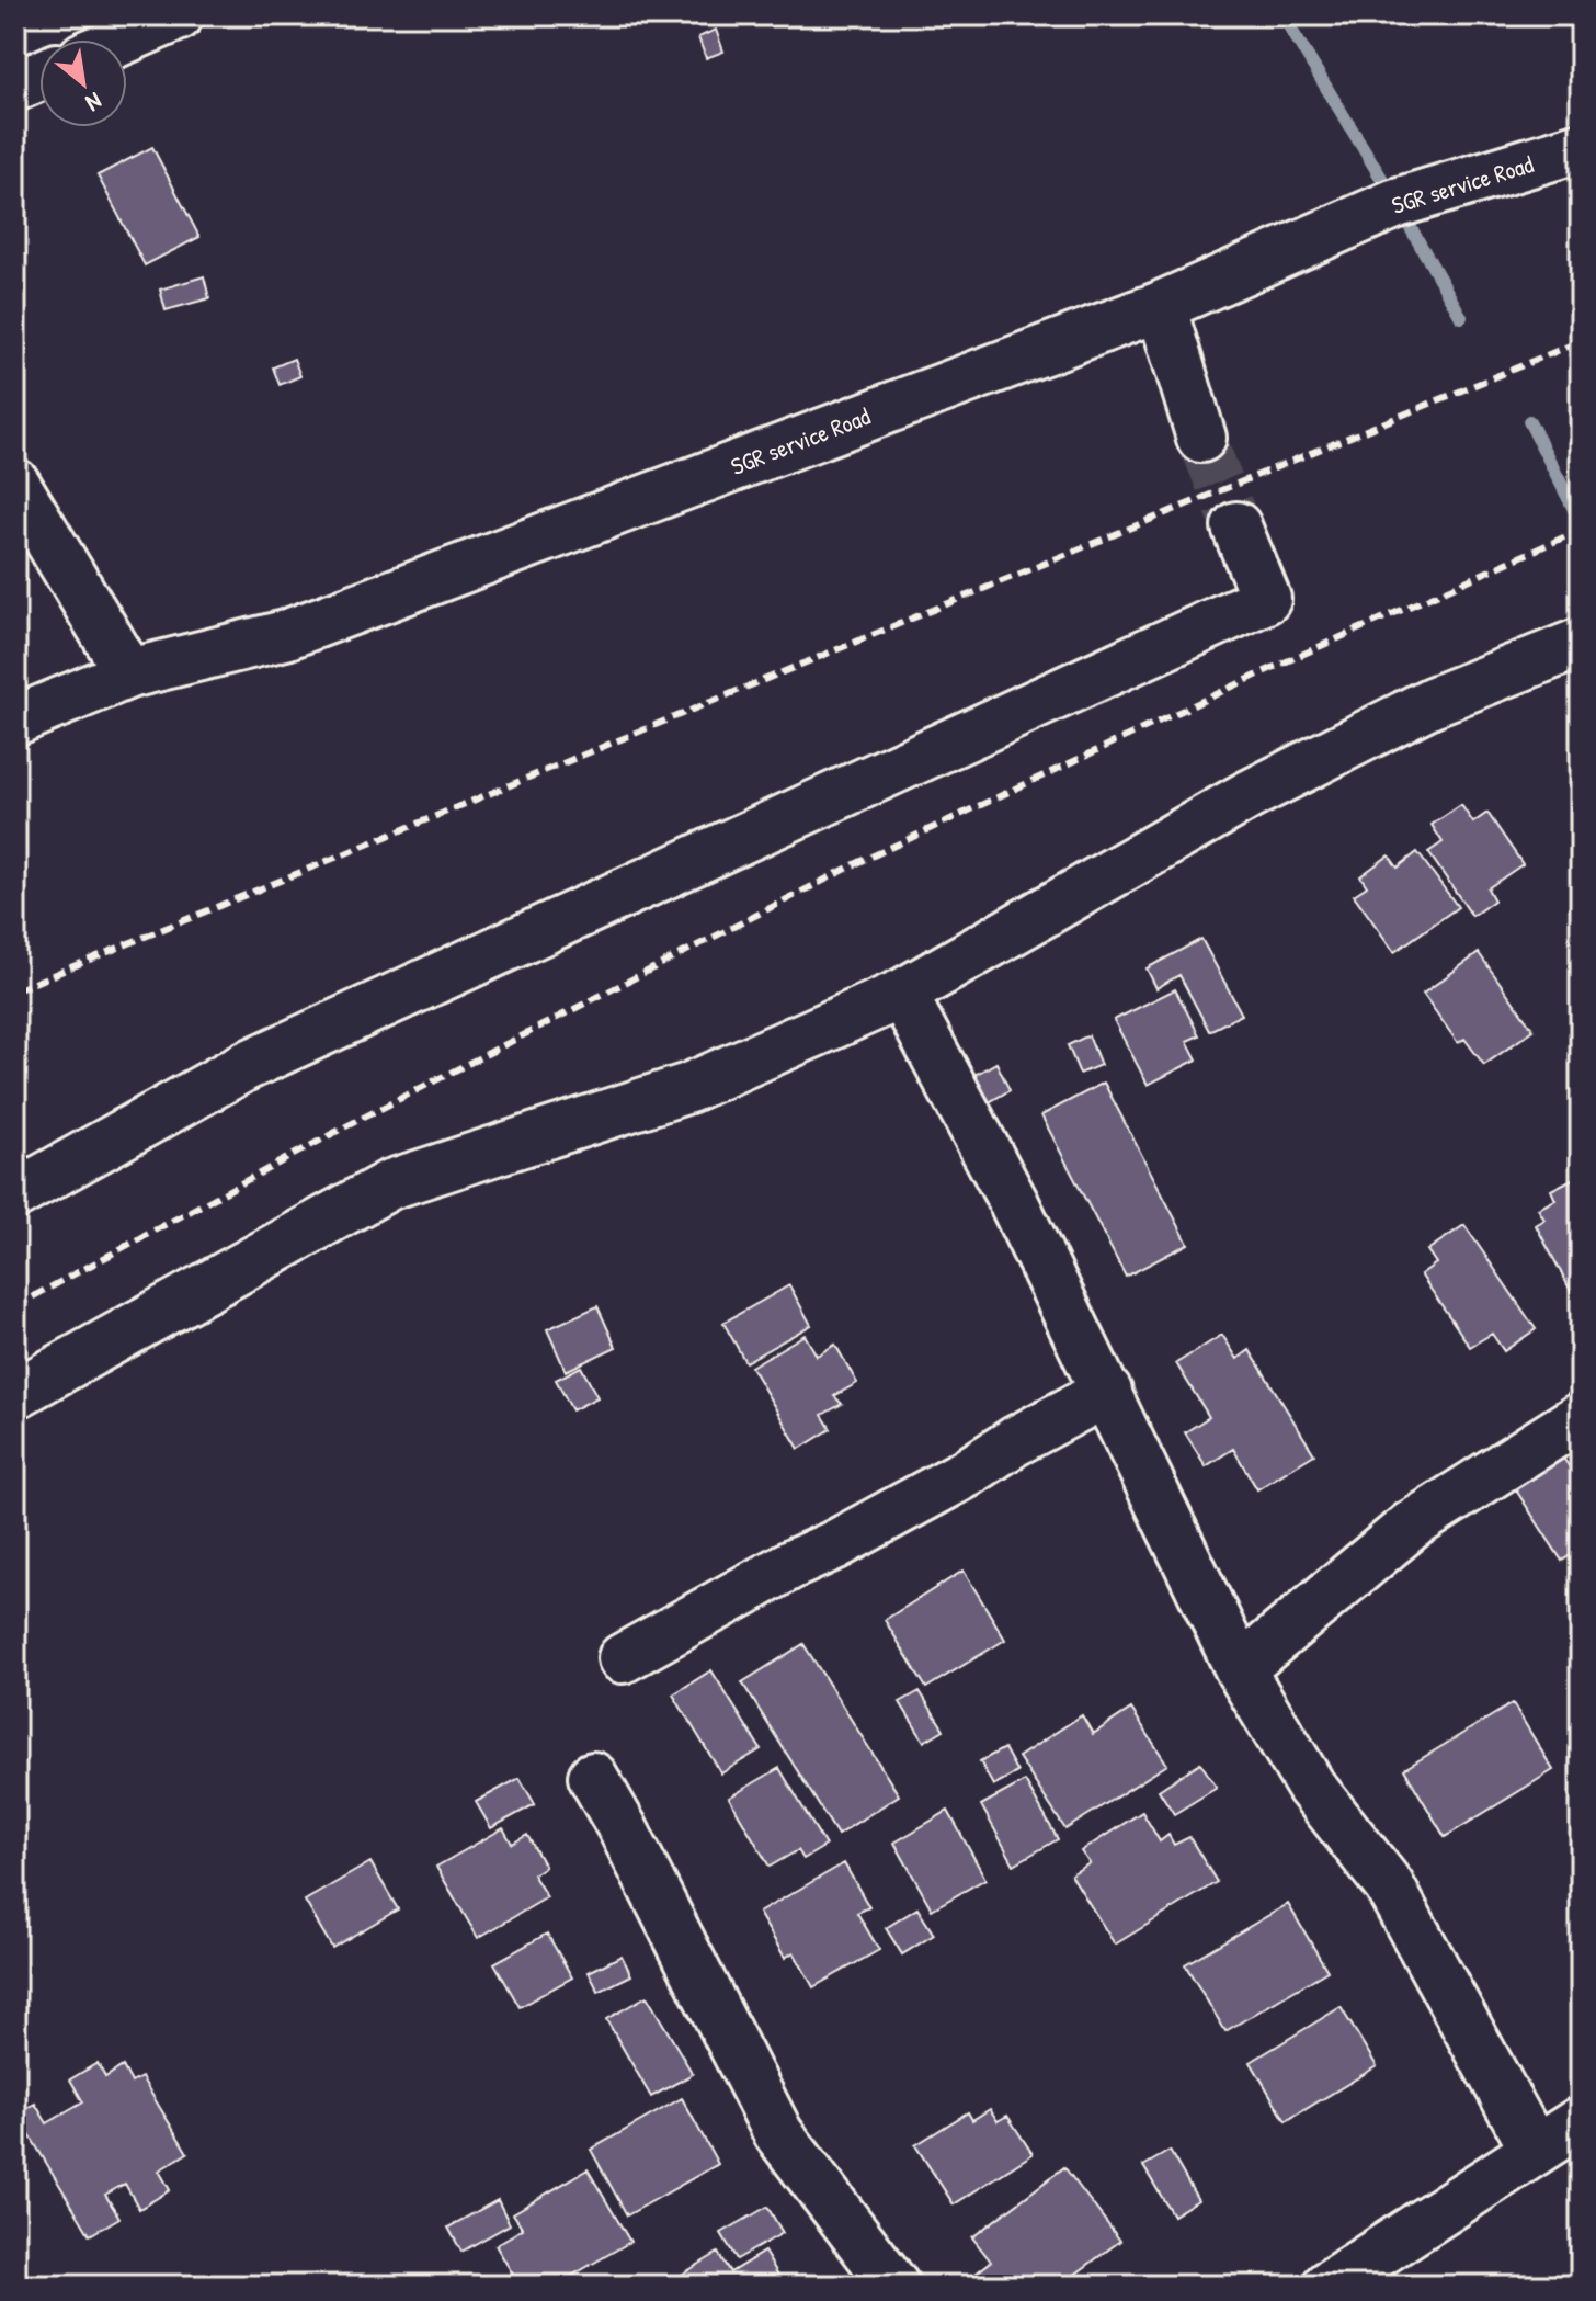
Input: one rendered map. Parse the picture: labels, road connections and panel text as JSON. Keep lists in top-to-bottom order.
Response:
{
  "streets": {
    "street": ["SGR service Road"]
  },
  "north": "bottom right"
}
